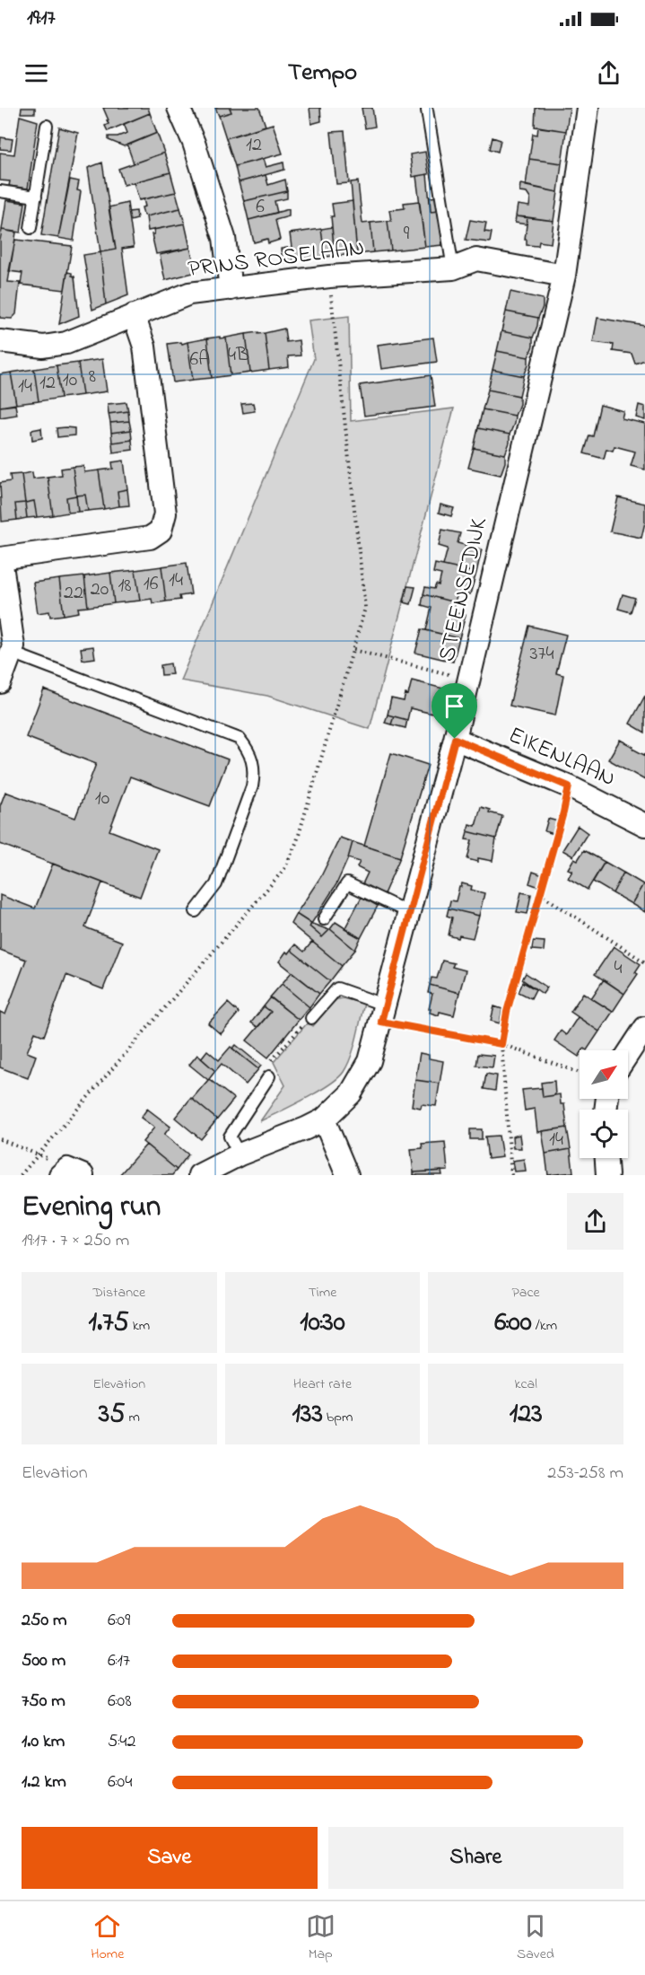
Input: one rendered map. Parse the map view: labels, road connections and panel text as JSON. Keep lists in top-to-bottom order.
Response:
{
  "streets": {
    "street": ["PRINS ROSELAAN", "STEENSEDIJK", "EIKENLAAN"]
  },
  "crossings": [
    ["PRINS ROSELAAN", "STEENSEDIJK"],
    ["STEENSEDIJK", "EIKENLAAN"]
  ],
  "house_numbers": [
    "12",
    "6",
    "9",
    "4B",
    "6A",
    "8",
    "10",
    "12",
    "14",
    "14",
    "16",
    "18",
    "20",
    "22",
    "374",
    "10",
    "4",
    "14"
  ],
  "north": "top right",
  "page": {
    "status": "19:17",
    "header": "Tempo",
    "heading": ["Evening run", "19:17 · 7 × 250 m"],
    "stats": [
      ["Distance", "1.75 km"],
      ["Time", "10:30"],
      ["Pace", "6:00 /km"],
      ["Elevation", "35 m"],
      ["Heart rate", "133 bpm"],
      ["kcal", "123"]
    ],
    "chart": ["Elevation", "253–258 m"],
    "list": [
      {
        "name": "250 m",
        "note": "6:09"
      },
      {
        "name": "500 m",
        "note": "6:17"
      },
      {
        "name": "750 m",
        "note": "6:08"
      },
      {
        "name": "1.0 km",
        "note": "5:42"
      },
      {
        "name": "1.2 km",
        "note": "6:04"
      }
    ],
    "buttons": ["Save", "Share"],
    "tabs": ["Home", "Map", "Saved"]
  }
}
